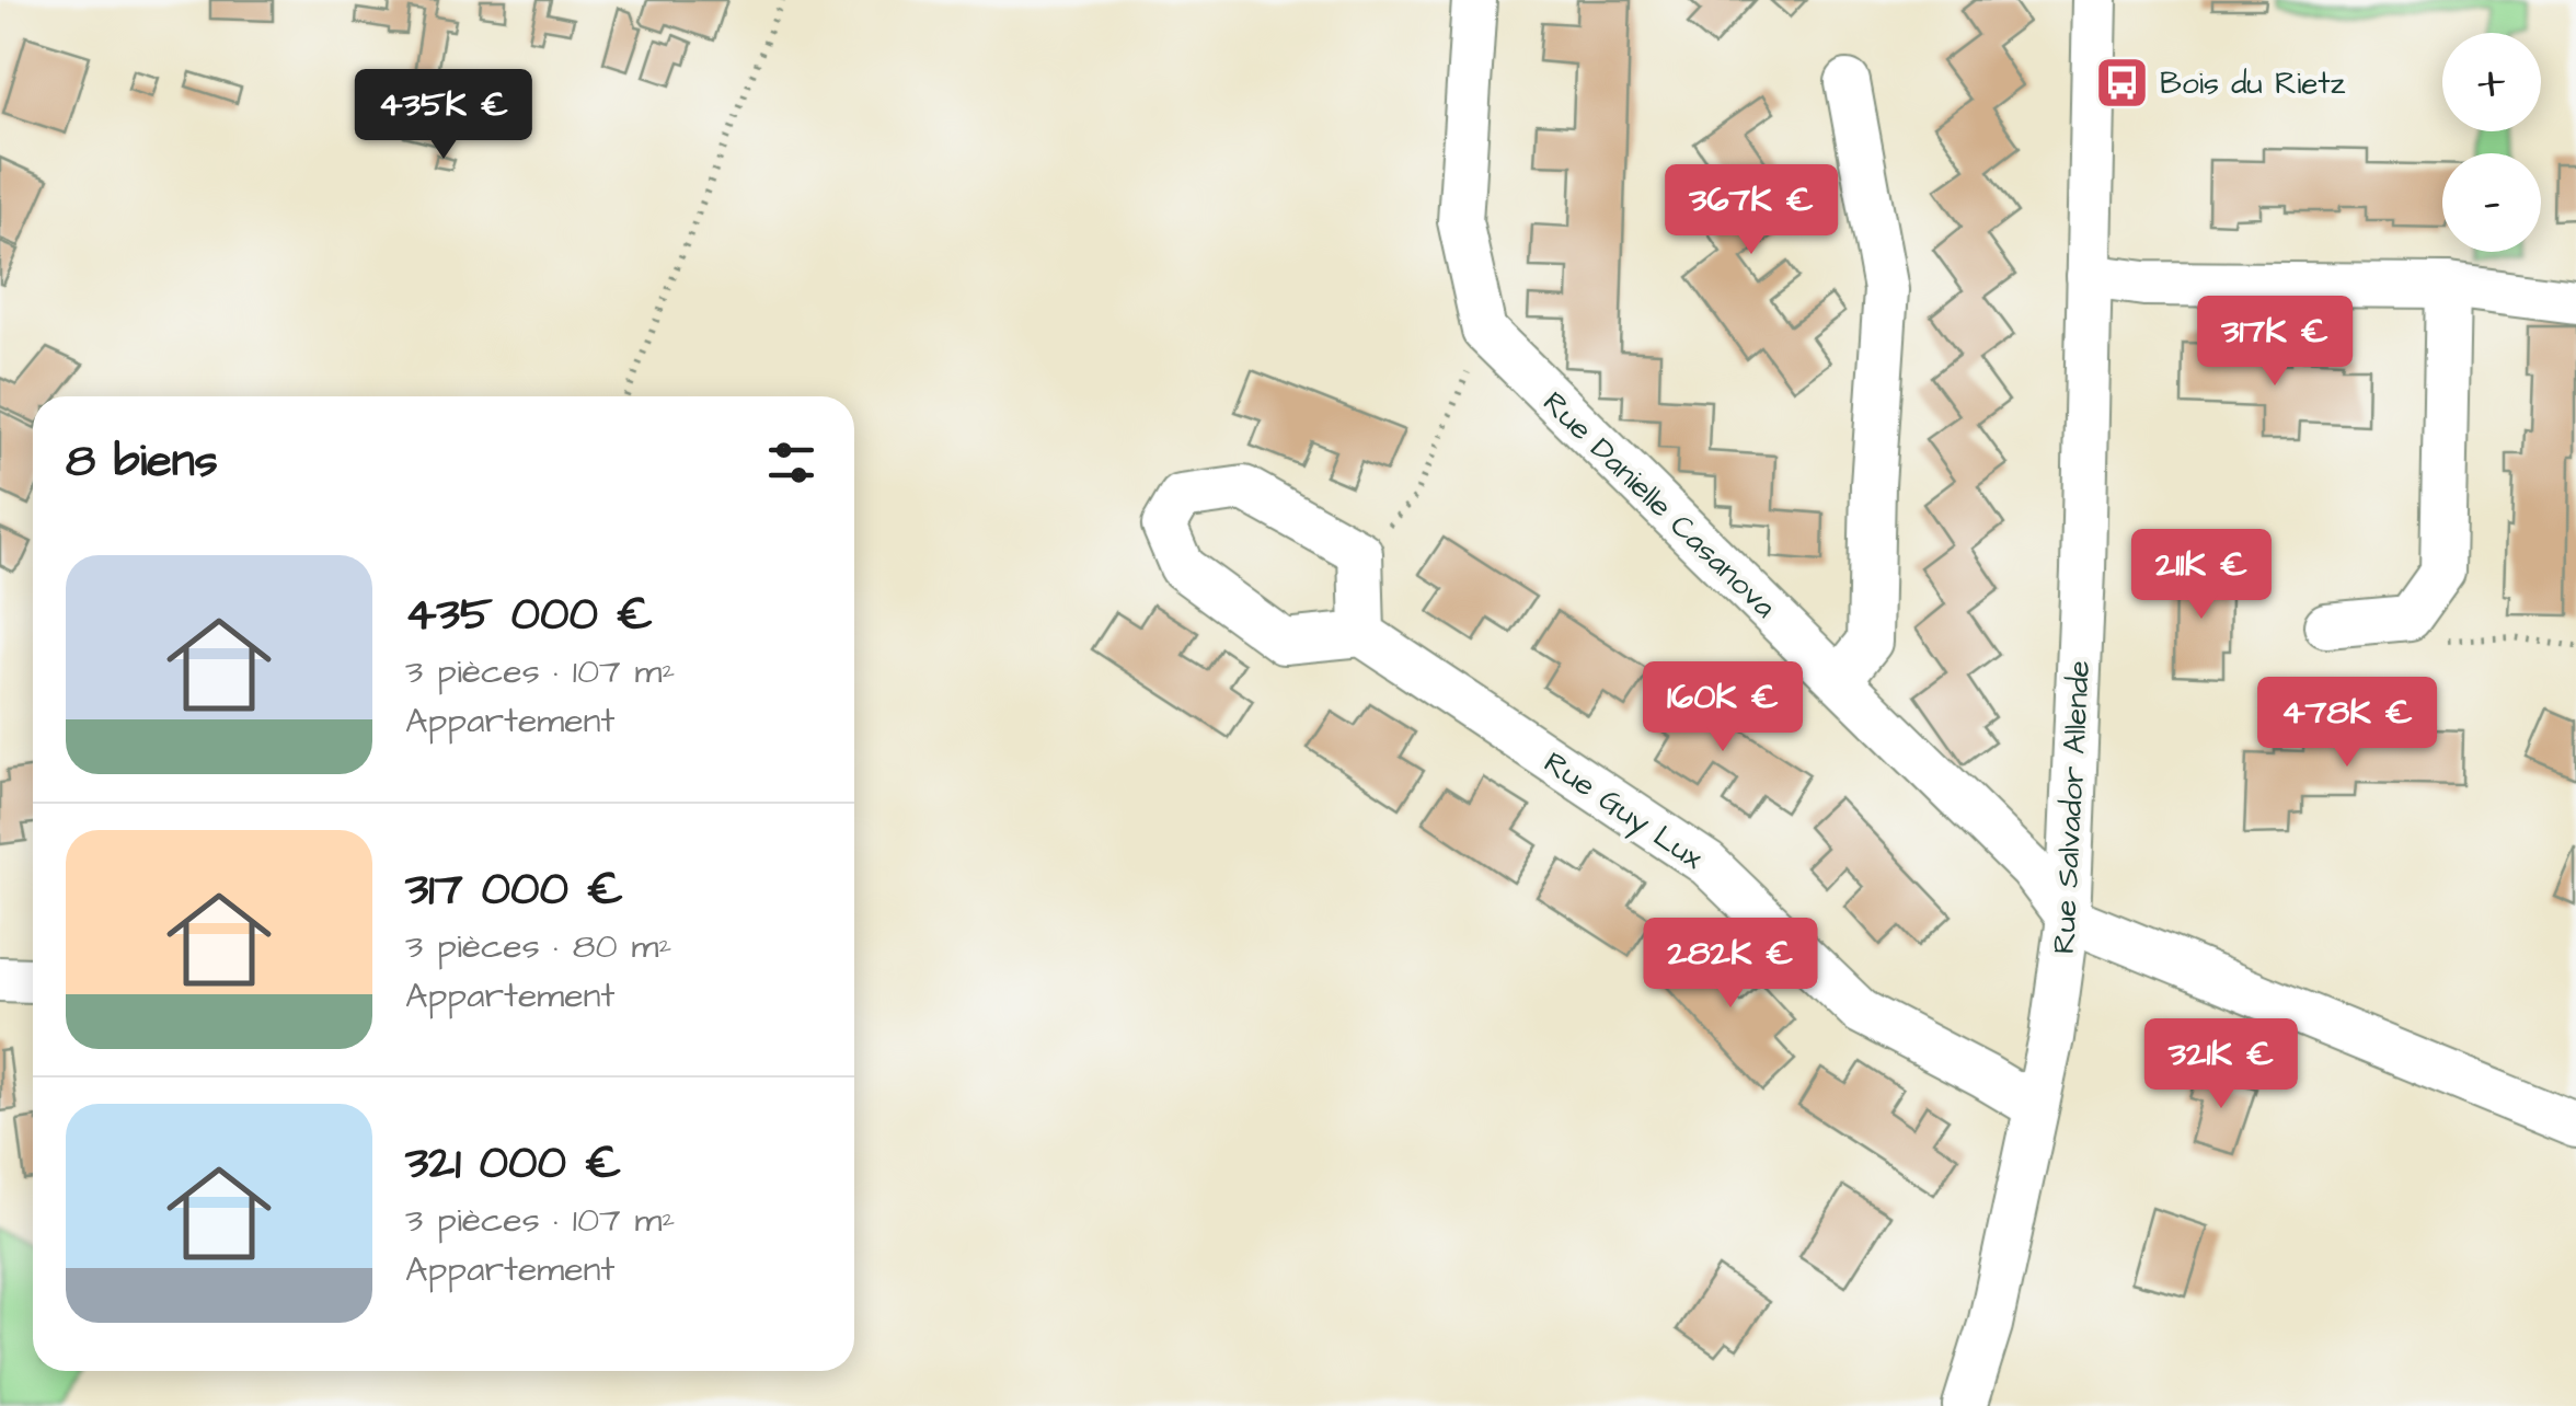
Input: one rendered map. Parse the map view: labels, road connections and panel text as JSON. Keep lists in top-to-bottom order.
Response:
{
  "streets": {
    "street": ["Rue Danielle Casanova", "Rue Salvador Allende", "Rue Guy Lux"]
  },
  "crossings": [
    ["Rue Danielle Casanova", "Rue Salvador Allende"],
    ["Rue Salvador Allende", "Rue Guy Lux"]
  ],
  "places": {
    "bus stop": ["Bois du Rietz"]
  },
  "page": {
    "map_buttons": ["+", "−"],
    "price": [
      "435K €",
      "367K €",
      "317K €",
      "211K €",
      "160K €",
      "478K €",
      "282K €",
      "321K €"
    ],
    "heading": "8 biens",
    "list": [
      {
        "name": "435 000 €",
        "note": "3 pièces · 107 m² · Appartement"
      },
      {
        "name": "317 000 €",
        "note": "3 pièces · 80 m² · Appartement"
      },
      {
        "name": "321 000 €",
        "note": "3 pièces · 107 m² · Appartement"
      }
    ]
  }
}
